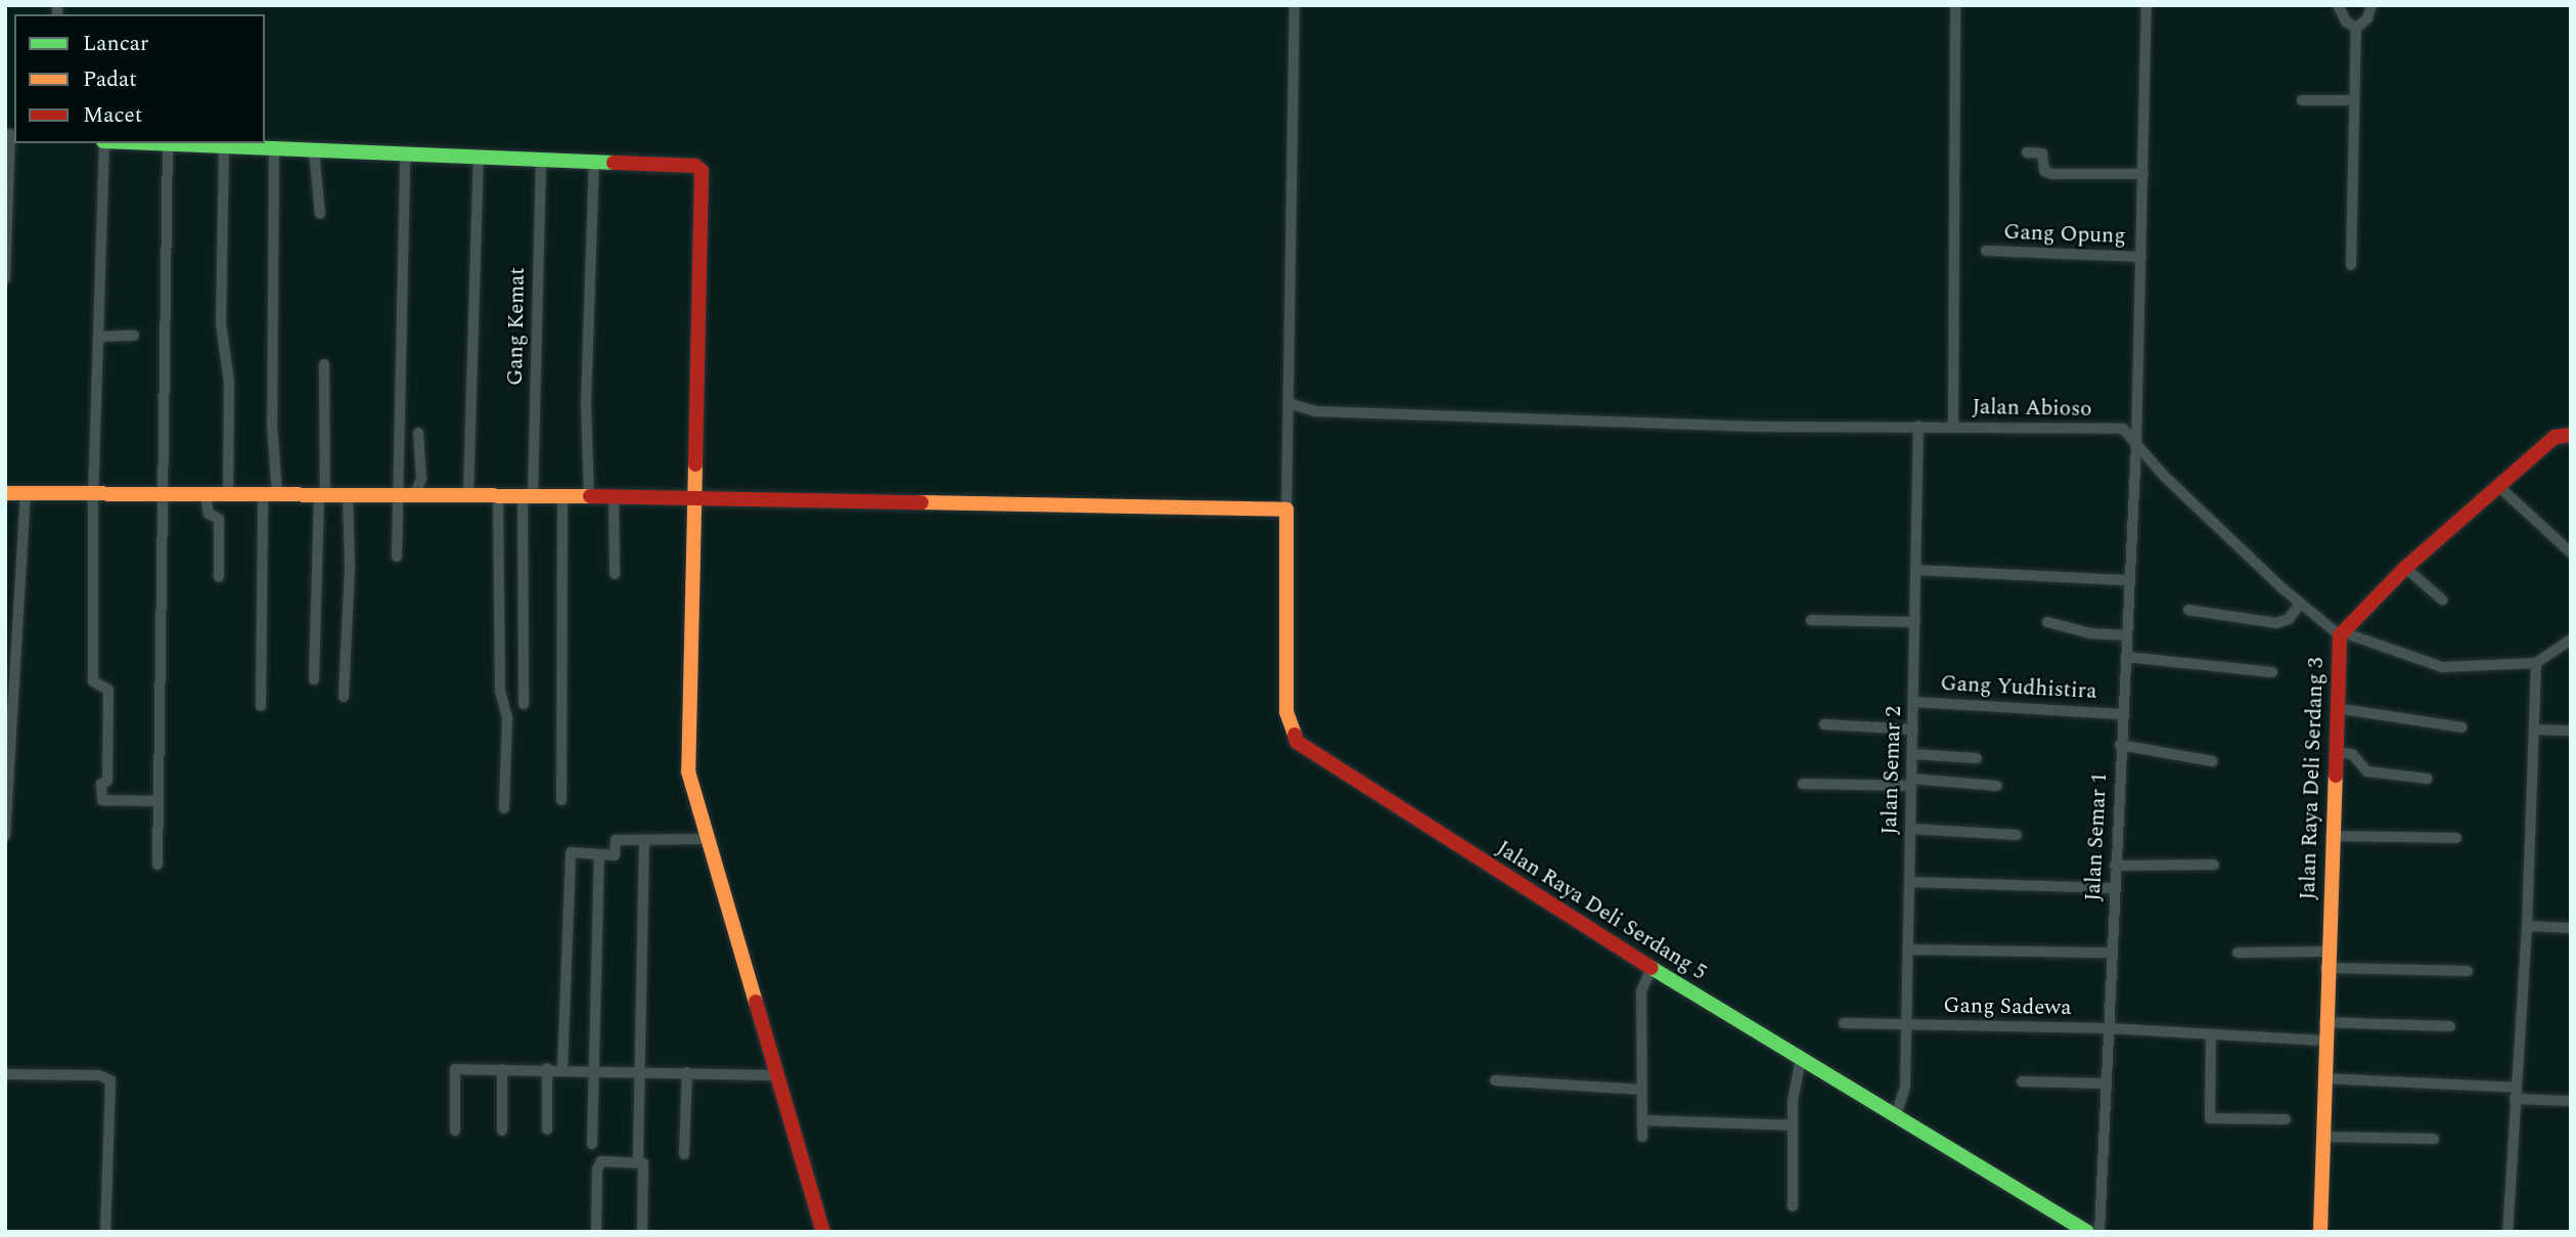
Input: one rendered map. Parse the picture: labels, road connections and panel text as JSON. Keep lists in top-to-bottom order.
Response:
{
  "streets": {
    "street": [
      "Gang Opung",
      "Gang Kemat",
      "Jalan Abioso",
      "Gang Yudhistira",
      "Jalan Semar 2",
      "Jalan Raya Deli Serdang 3",
      "Jalan Semar 1",
      "Jalan Raya Deli Serdang 5",
      "Gang Sadewa"
    ]
  },
  "crossings": [
    ["Gang Opung", "Jalan Semar 1"],
    ["Jalan Abioso", "Jalan Semar 2"],
    ["Jalan Abioso", "Jalan Semar 1"],
    ["Gang Yudhistira", "Jalan Semar 2"],
    ["Gang Yudhistira", "Jalan Semar 1"],
    ["Jalan Semar 2", "Jalan Raya Deli Serdang 5"],
    ["Jalan Semar 2", "Gang Sadewa"],
    ["Jalan Raya Deli Serdang 3", "Gang Sadewa"],
    ["Jalan Semar 1", "Jalan Raya Deli Serdang 5"],
    ["Jalan Semar 1", "Gang Sadewa"]
  ],
  "legend": ["Lancar", "Padat", "Macet"]
}
